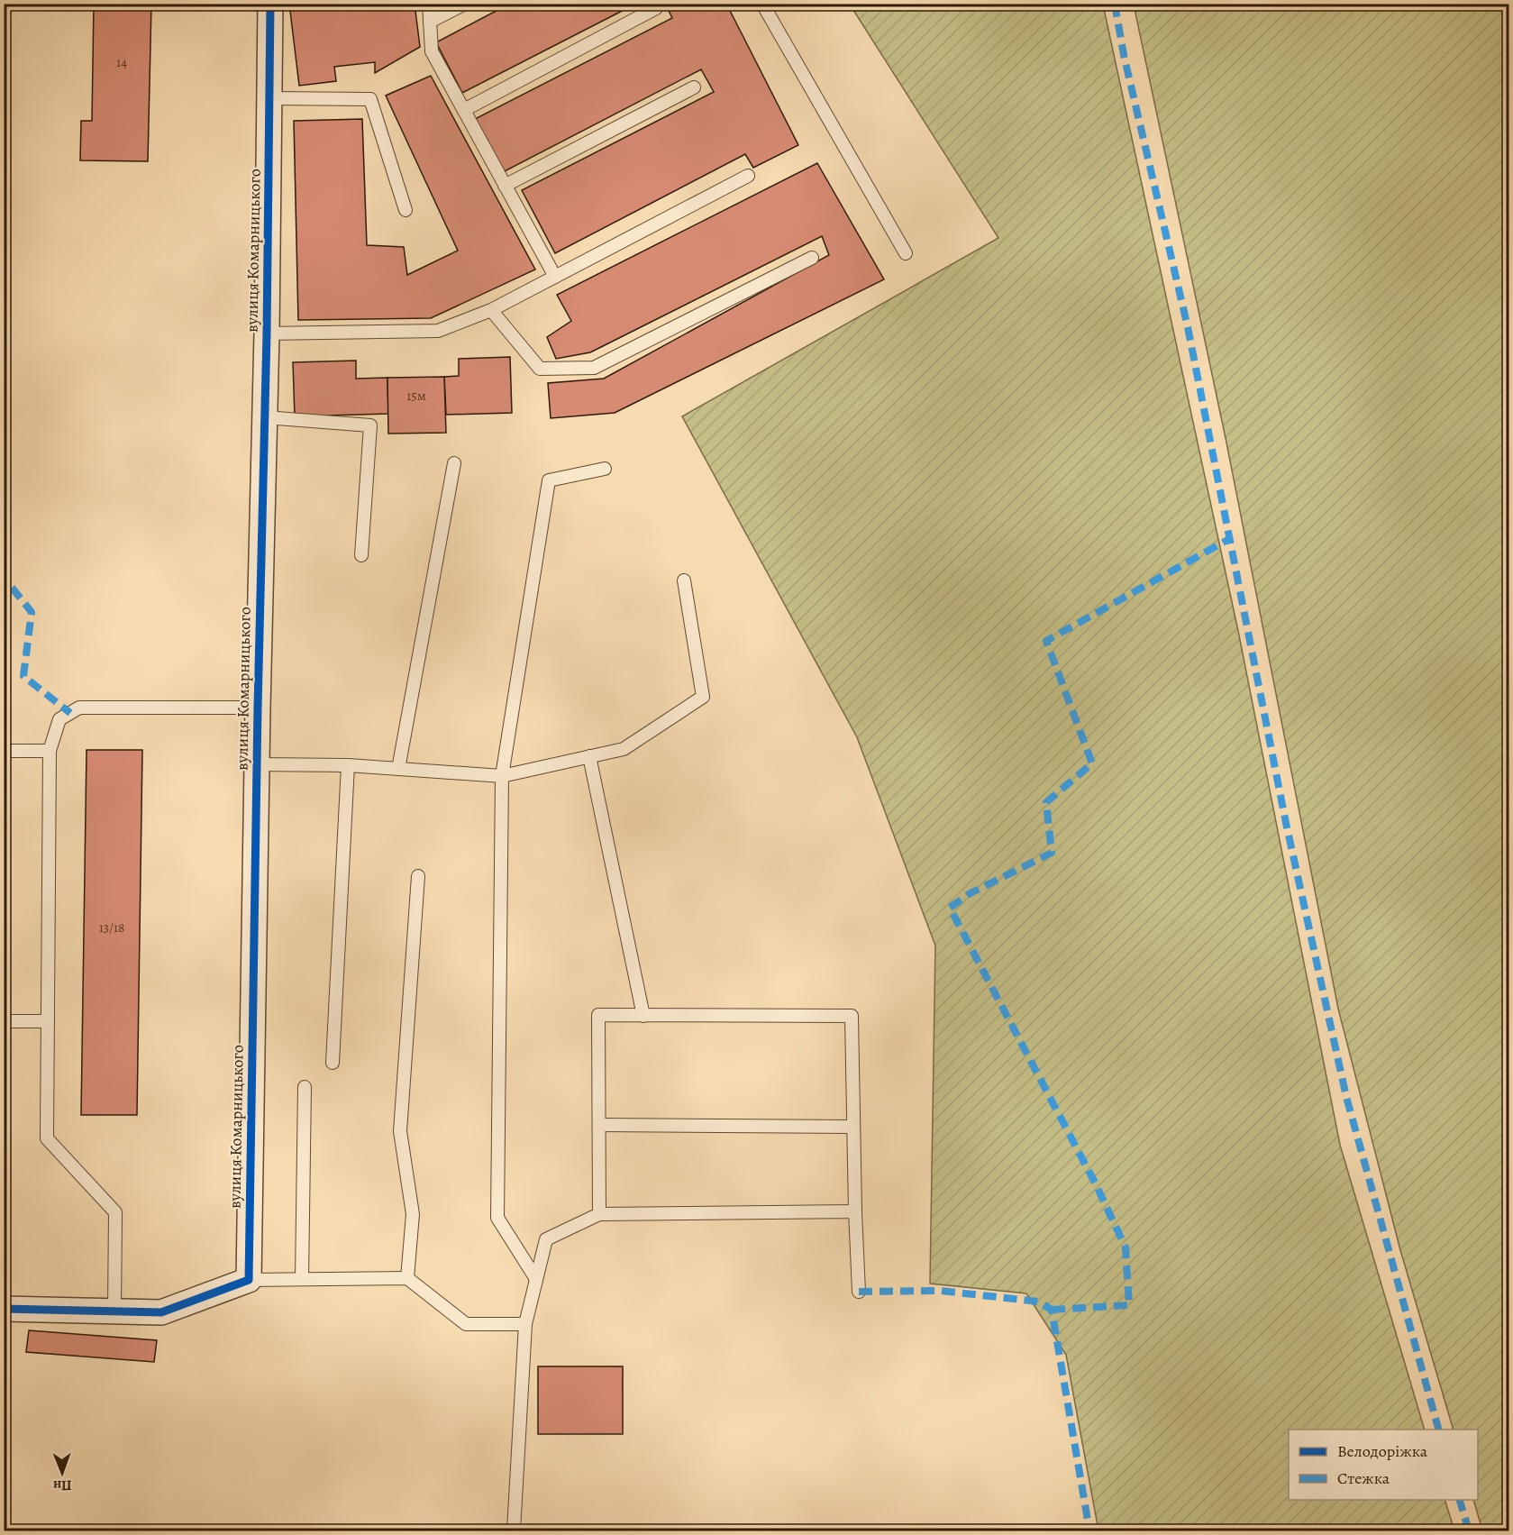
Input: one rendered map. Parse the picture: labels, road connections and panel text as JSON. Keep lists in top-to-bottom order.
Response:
{
  "streets": {
    "street": ["вулиця Комарницького"]
  },
  "house_numbers": ["14", "15м", "13/18"],
  "legend": ["Велодоріжка", "Стежка"],
  "north": "bottom"
}
